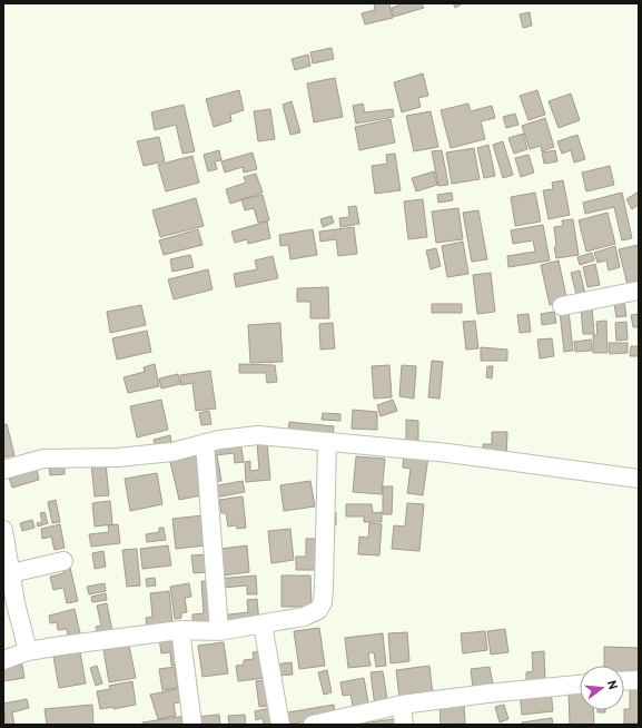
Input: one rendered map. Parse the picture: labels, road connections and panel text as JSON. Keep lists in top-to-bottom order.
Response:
{
  "north": "right"
}
